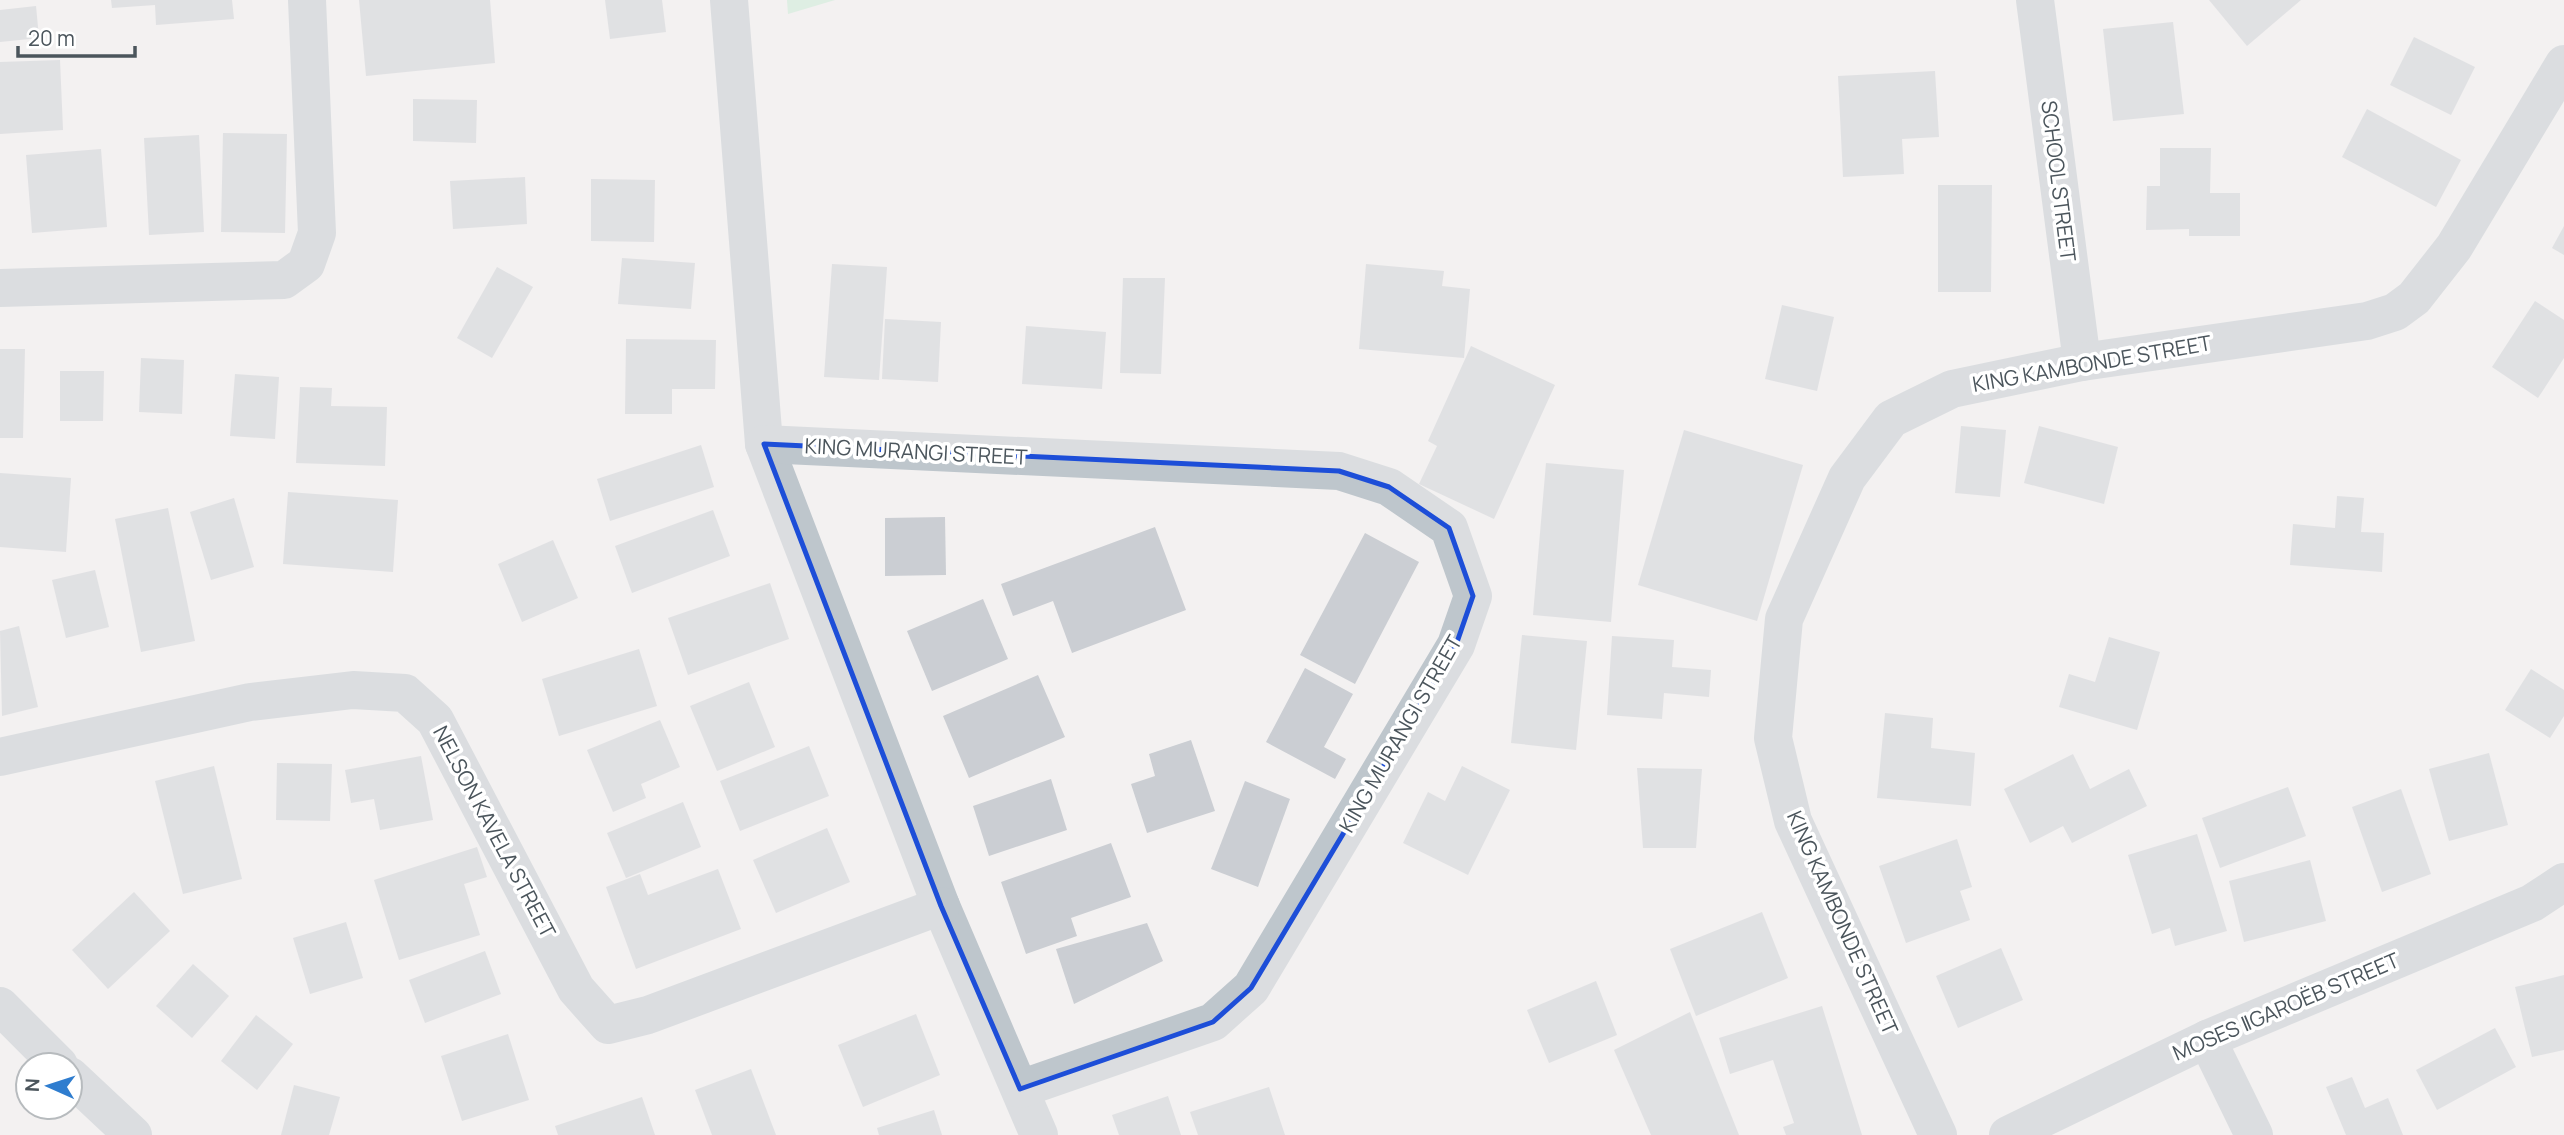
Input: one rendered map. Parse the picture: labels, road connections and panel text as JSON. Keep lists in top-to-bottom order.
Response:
{
  "streets": {
    "street": [
      "SCHOOL STREET",
      "KING KAMBONDE STREET",
      "KING MURANGI STREET",
      "NELSON KAVELA STREET",
      "MOSES ǁGAROËB STREET"
    ]
  },
  "crossings": [
    ["SCHOOL STREET", "KING KAMBONDE STREET"]
  ],
  "scale_bar": "20 m",
  "north": "left"
}
